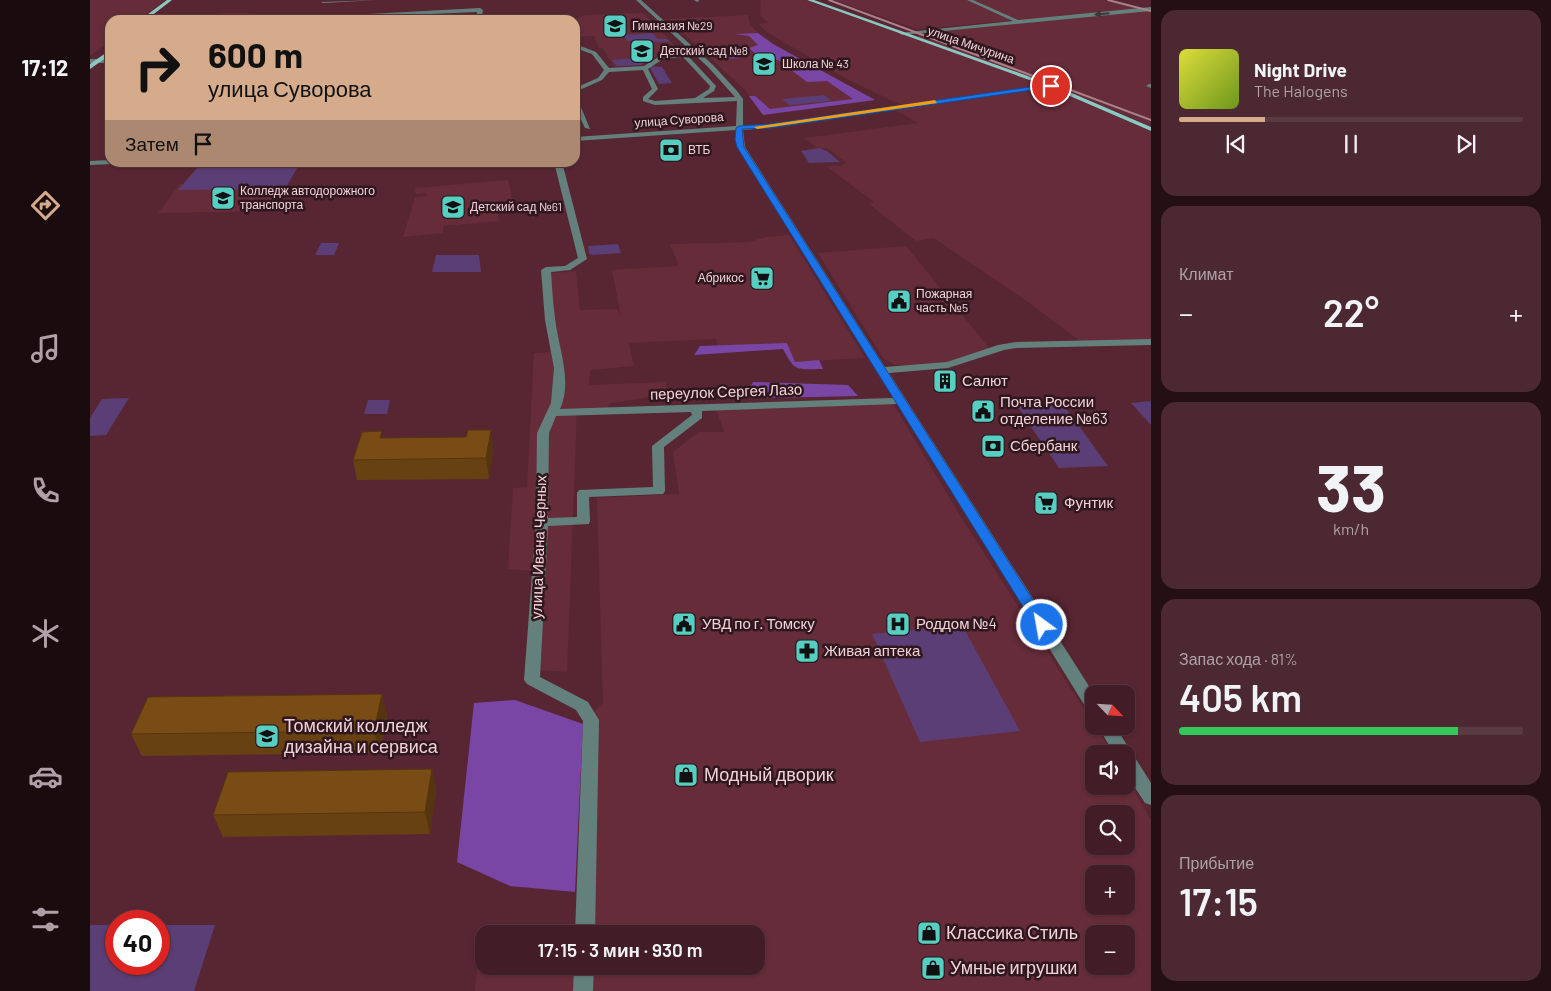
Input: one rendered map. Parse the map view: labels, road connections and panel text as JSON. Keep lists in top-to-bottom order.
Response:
{
  "streets": {
    "main road": ["улица Мичурина"],
    "street": ["улица Суворова", "переулок Сергея Лазо", "улица Ивана Черных"]
  },
  "crossings": [
    ["улица Мичурина", "улица Суворова"],
    ["переулок Сергея Лазо", "улица Ивана Черных"]
  ],
  "places": {
    "school or university": [
      "Гимназия №29",
      "Детский сад №8",
      "Школа № 43",
      "Колледж автодорожного транспорта",
      "Детский сад №61",
      "Томский колледж дизайна и сервиса"
    ],
    "bank": ["ВТБ", "Сбербанк"],
    "supermarket": ["Абрикос", "Фунтик"],
    "public building": ["Пожарная часть №5", "Почта России отделение №63", "УВД по г. Томску"],
    "building": ["Салют"],
    "hospital": ["Роддом №4"],
    "pharmacy": ["Живая аптека"],
    "shop": ["Модный дворик", "Классика Стиль", "Умные игрушки"]
  },
  "north": "bottom right",
  "page": {
    "tabs": "17:12",
    "turn": ["600 m", "улица Суворова"],
    "song": ["Night Drive", "The Halogens"],
    "then": "Затем",
    "tile": [
      "Климат",
      ["33", "km/h"],
      ["Запас хода · 81%", "405 km"],
      ["Прибытие", "17:15"]
    ],
    "heat": ["−", "22°", "+"],
    "map_buttons": ["+", "−"],
    "limit": "40",
    "trip": "17:15 · 3 мин · 930 m"
  }
}
